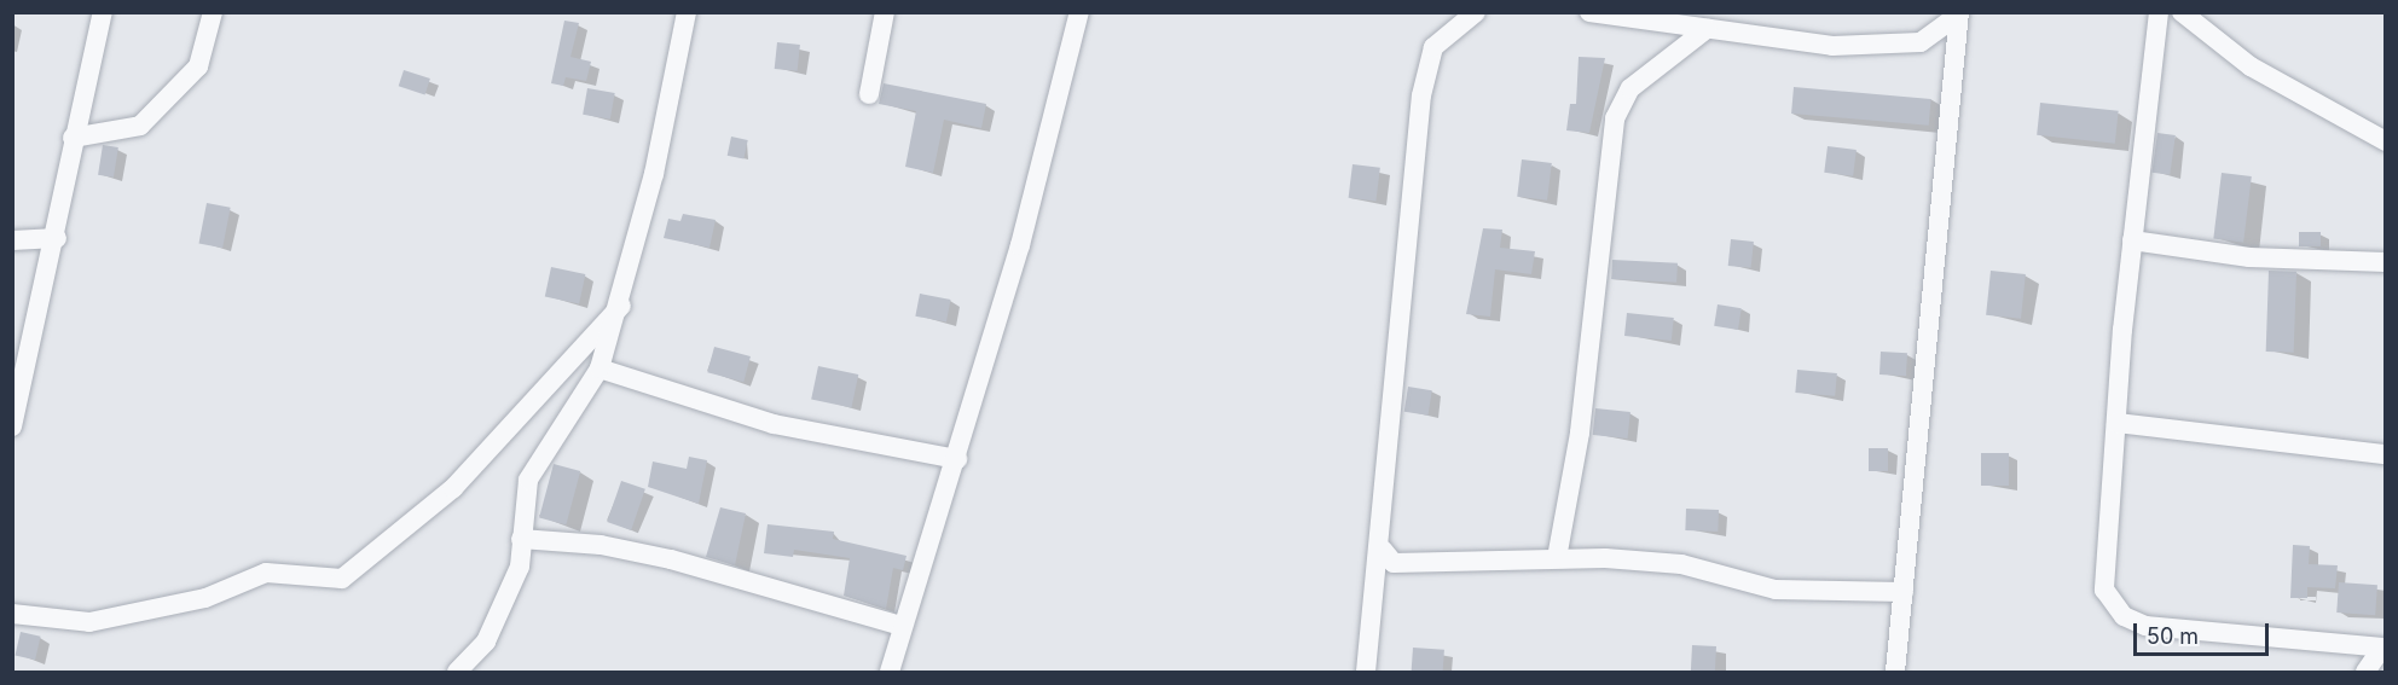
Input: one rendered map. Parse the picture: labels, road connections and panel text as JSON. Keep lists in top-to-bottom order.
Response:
{
  "scale_bar": "50 m"
}
